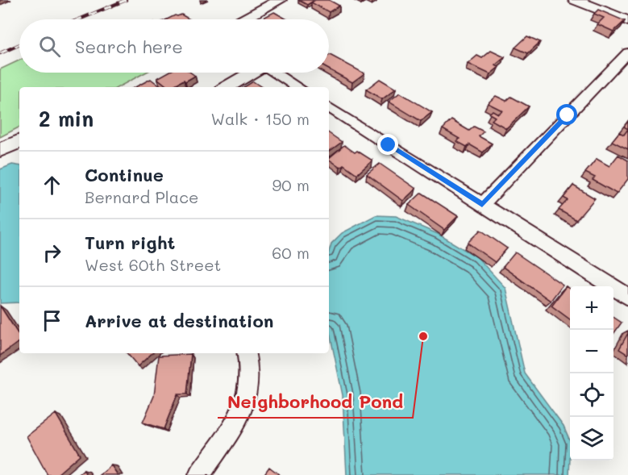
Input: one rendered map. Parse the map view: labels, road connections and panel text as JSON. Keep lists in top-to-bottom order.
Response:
{
  "places": ["Neighborhood Pond"],
  "page": {
    "search": "Search here",
    "heading": ["2 min", "Walk · 150 m"],
    "list": [
      ["Continue", "Bernard Place", "90 m"],
      ["Turn right", "West 60th Street", "60 m"],
      "Arrive at destination"
    ],
    "map_buttons": ["+", "−"]
  }
}
